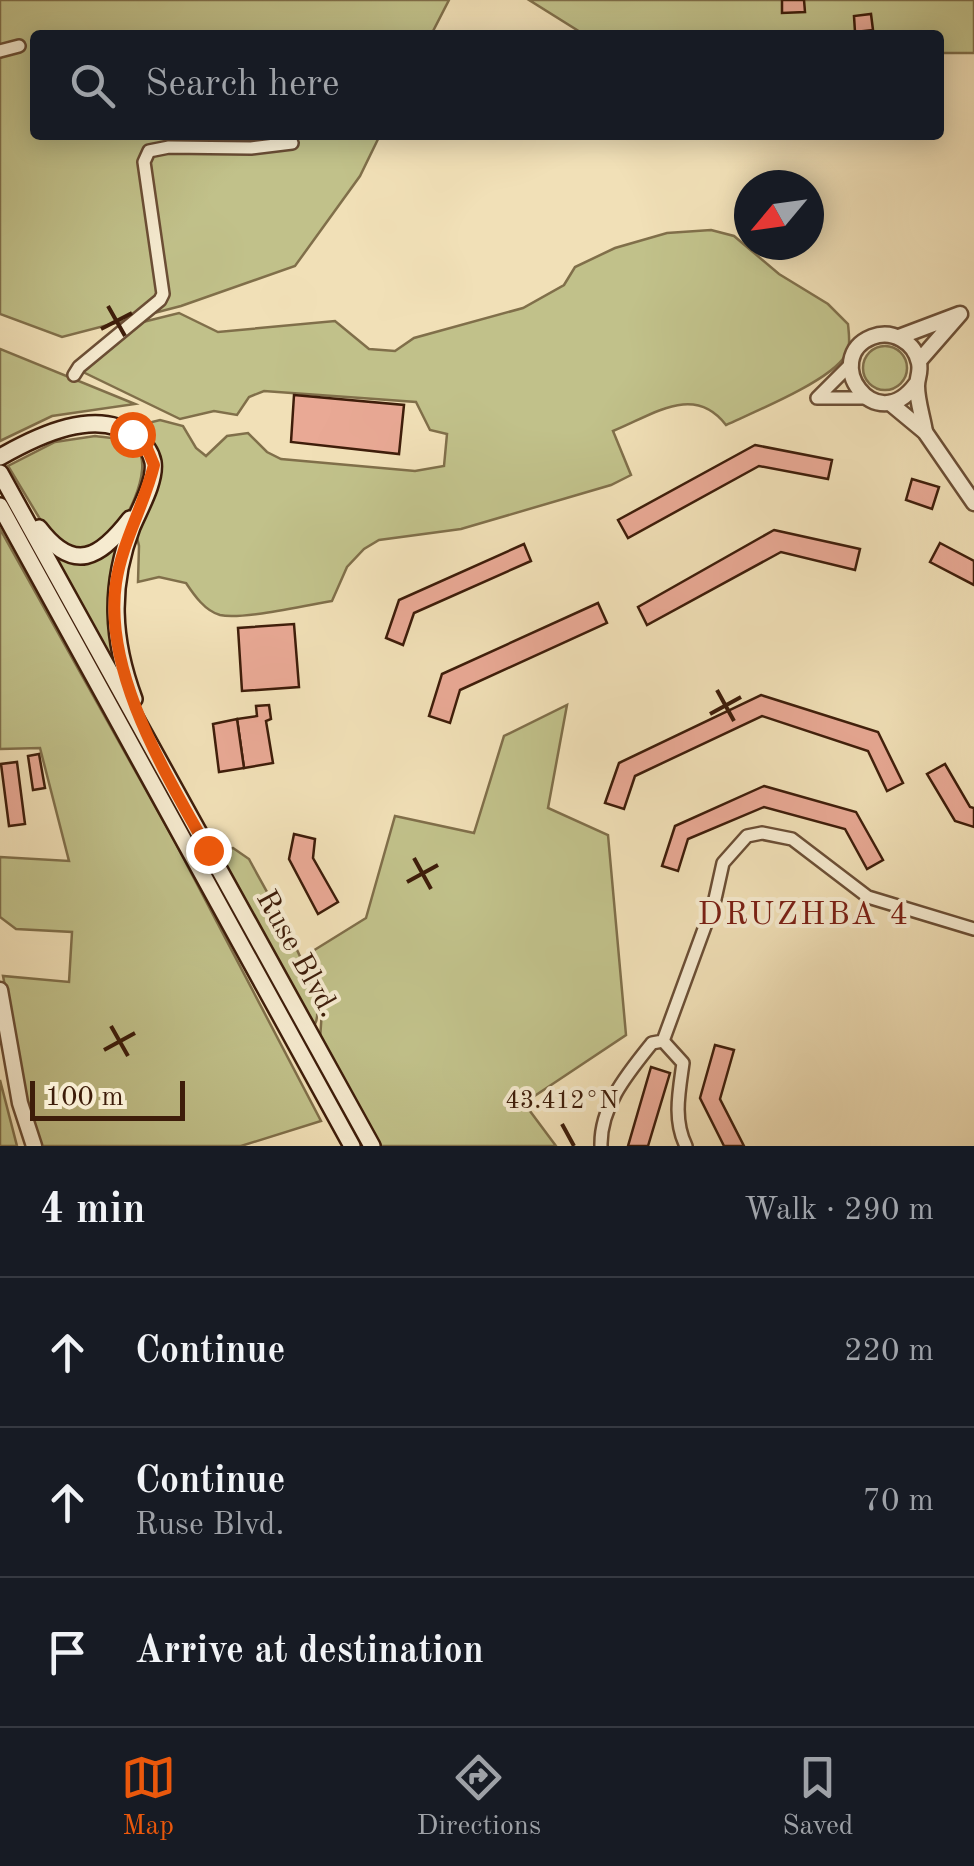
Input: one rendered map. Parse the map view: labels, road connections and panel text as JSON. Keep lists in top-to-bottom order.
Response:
{
  "streets": {
    "main road": ["Ruse Blvd."]
  },
  "districts": ["DRUZHBA 4"],
  "scale_bar": "100 m",
  "north": "bottom left",
  "page": {
    "search": "Search here",
    "scale": "100 m",
    "heading": ["4 min", "Walk · 290 m"],
    "list": [
      ["Continue", "220 m"],
      ["Continue", "Ruse Blvd.", "70 m"],
      "Arrive at destination"
    ],
    "nav": ["Map", "Directions", "Saved"]
  },
  "coordinates": ["43.412°N"]
}
